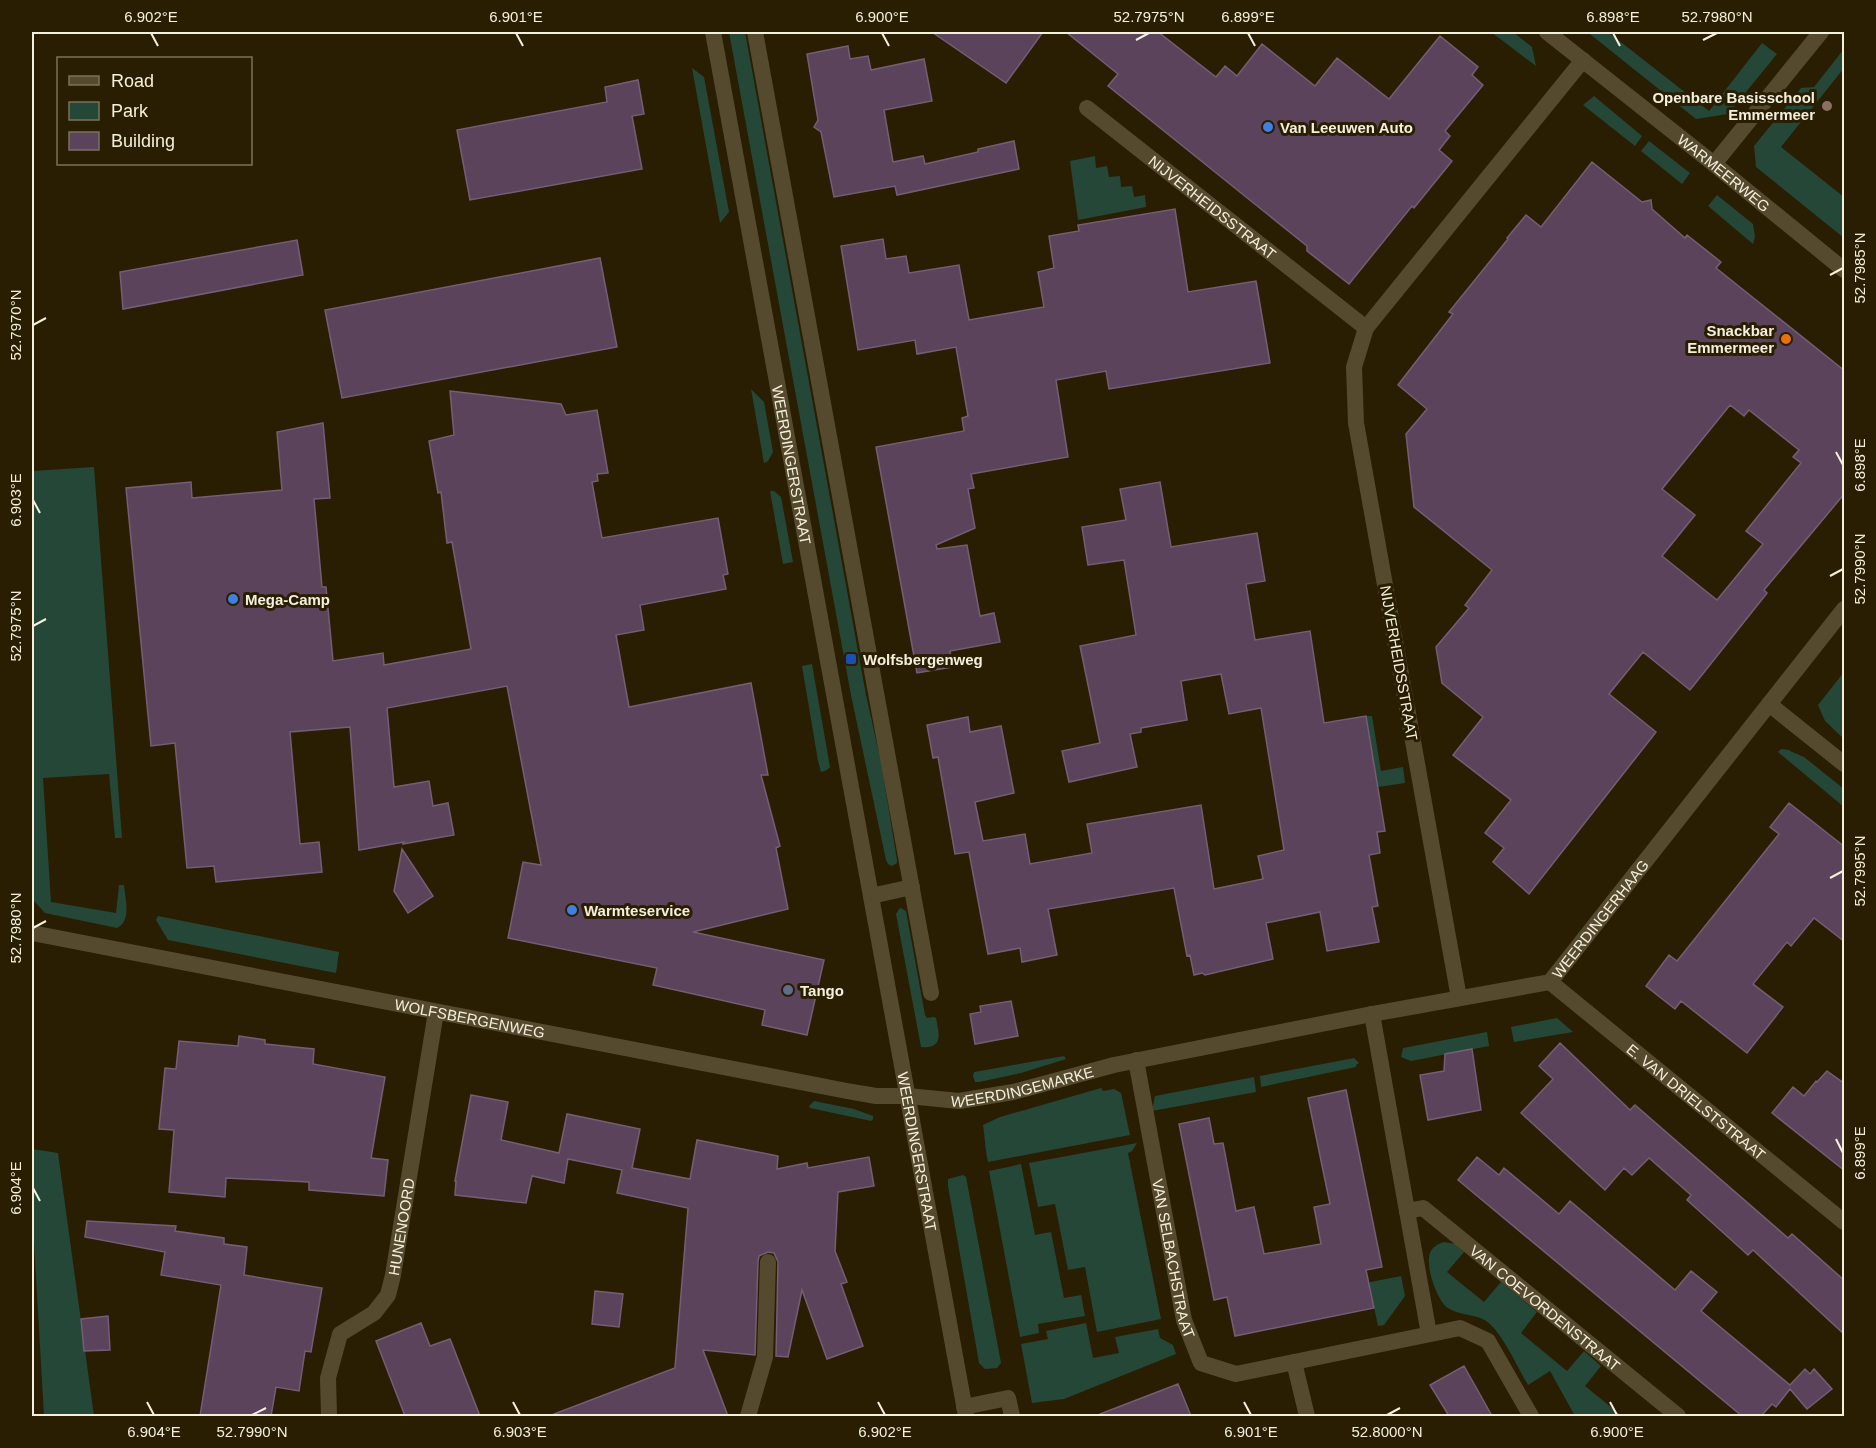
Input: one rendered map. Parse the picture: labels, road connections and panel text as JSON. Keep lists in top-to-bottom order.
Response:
{
  "streets": {
    "street": [
      "WARMEERWEG",
      "NIJVERHEIDSSTRAAT",
      "WEERDINGERSTRAAT",
      "WEERDINGERHAAG",
      "WOLFSBERGENWEG",
      "WEERDINGEMARKE",
      "E. VAN DRIELSTSTRAAT",
      "HUNENOORD",
      "VAN SELBACHSTRAAT",
      "VAN COEVORDENSTRAAT"
    ]
  },
  "crossings": [
    ["WARMEERWEG", "NIJVERHEIDSSTRAAT"],
    ["NIJVERHEIDSSTRAAT", "WEERDINGERHAAG"],
    ["WEERDINGERSTRAAT", "WOLFSBERGENWEG"],
    ["WEERDINGERSTRAAT", "WEERDINGEMARKE"],
    ["WEERDINGERHAAG", "WEERDINGEMARKE"],
    ["WEERDINGERHAAG", "E. VAN DRIELSTSTRAAT"],
    ["WEERDINGERHAAG", "VAN SELBACHSTRAAT"],
    ["WOLFSBERGENWEG", "WEERDINGEMARKE"],
    ["WOLFSBERGENWEG", "HUNENOORD"],
    ["WEERDINGEMARKE", "VAN SELBACHSTRAAT"]
  ],
  "places": {
    "other": [
      "Openbare Basisschool Emmermeer",
      "Van Leeuwen Auto",
      "Snackbar Emmermeer",
      "Mega-Camp",
      "Warmteservice",
      "Tango"
    ],
    "transit": ["Wolfsbergenweg"]
  },
  "legend": ["Road", "Park", "Building"],
  "coordinates": [
    "6.902°E",
    "6.901°E",
    "6.900°E",
    "52.7975°N",
    "6.899°E",
    "6.898°E",
    "52.7980°N",
    "52.7985°N",
    "52.7970°N",
    "6.903°E",
    "52.7990°N",
    "52.7995°N",
    "6.904°E",
    "52.8000°N"
  ]
}
